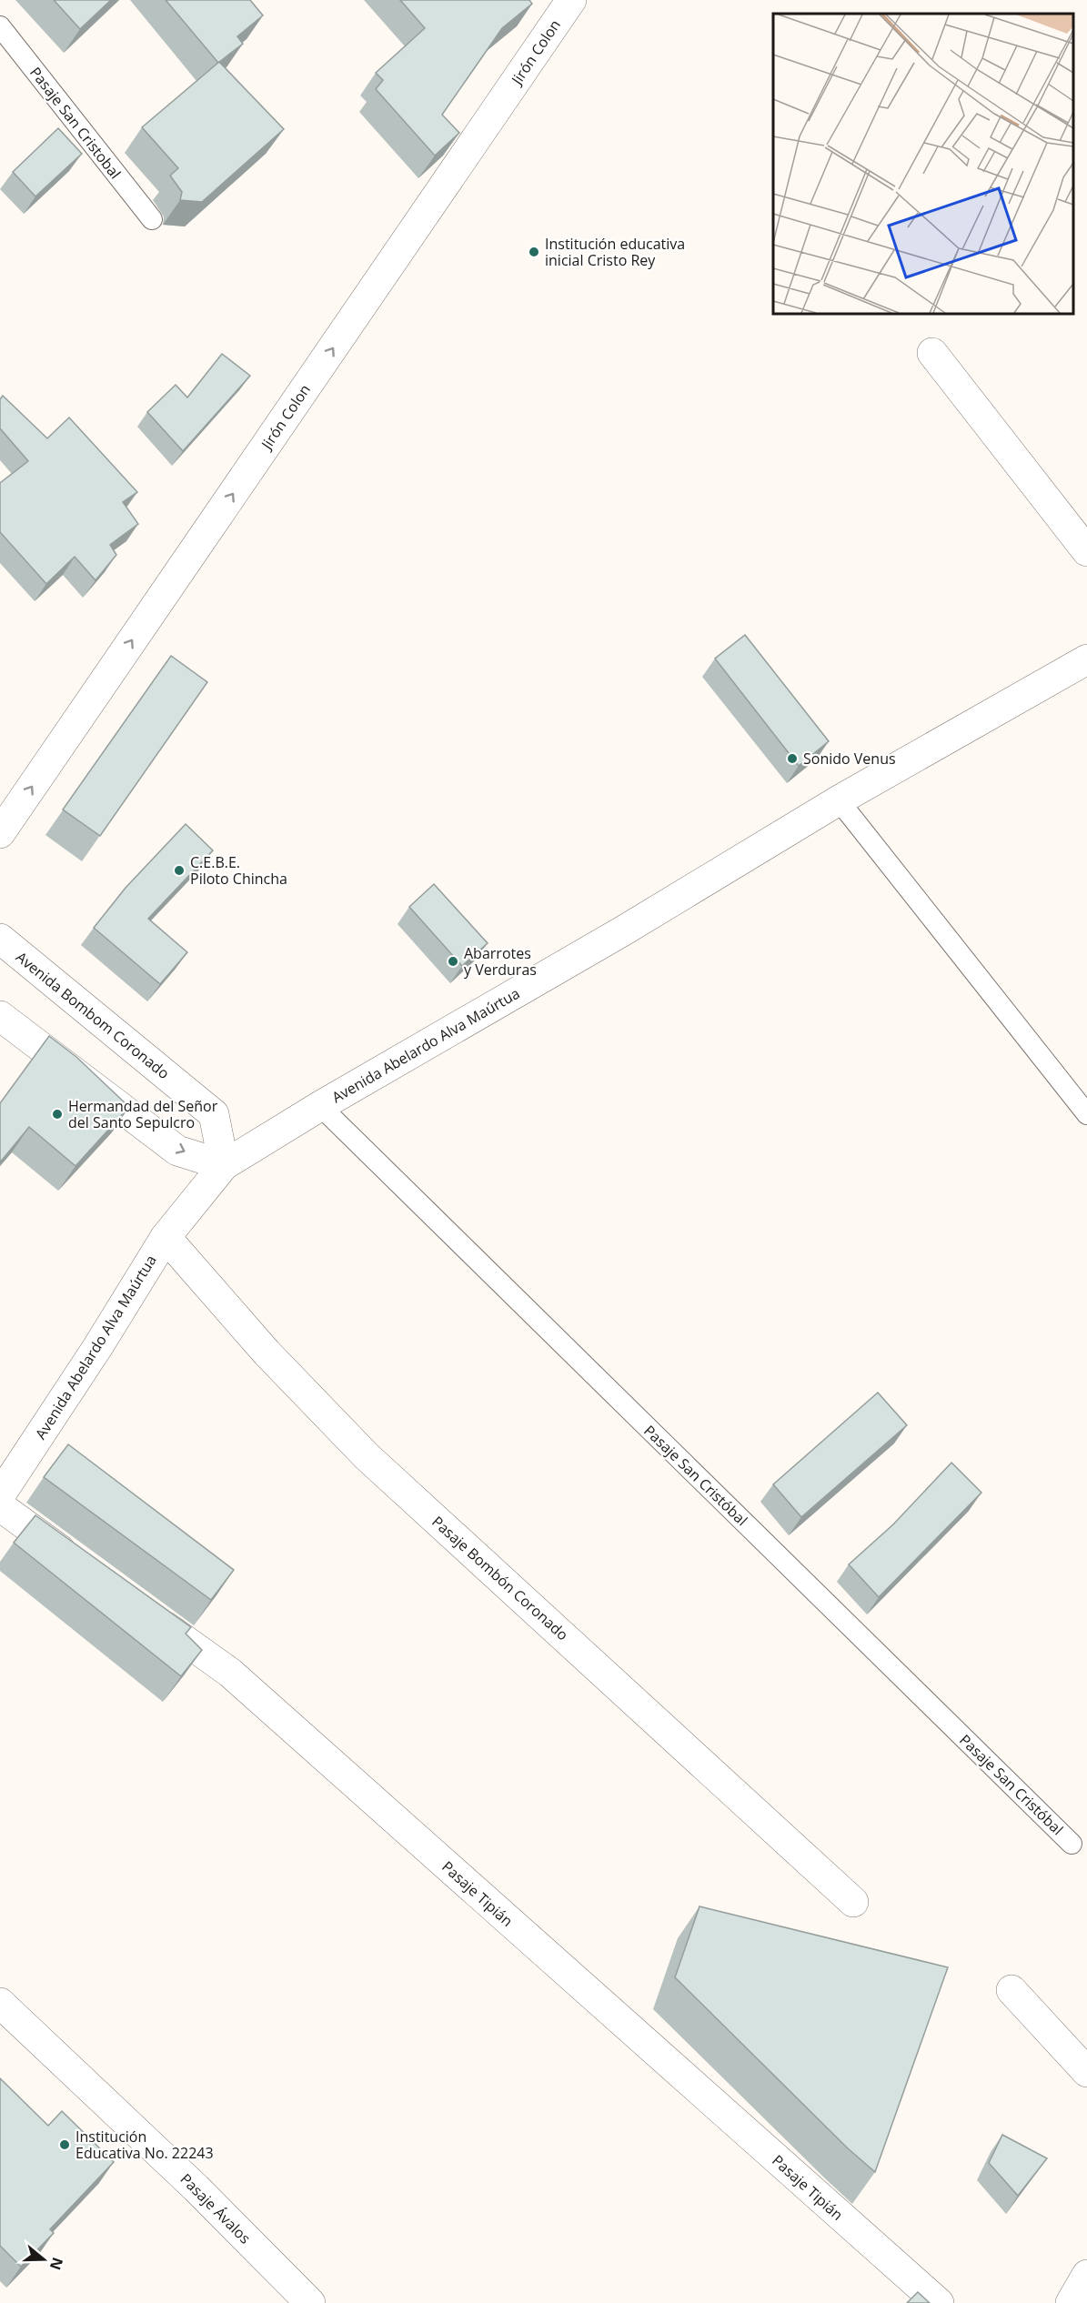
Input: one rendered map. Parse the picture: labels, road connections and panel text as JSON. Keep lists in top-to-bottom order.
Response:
{
  "streets": {
    "street": [
      "Jirón Colon",
      "Avenida Bombom Coronado",
      "Avenida Abelardo Alva Maúrtua",
      "Pasaje Bombón Coronado",
      "Pasaje Tipián",
      "Pasaje Ávalos"
    ],
    "lane": ["Pasaje San Cristobal", "Pasaje San Cristóbal"]
  },
  "crossings": [
    ["Avenida Bombom Coronado", "Avenida Abelardo Alva Maúrtua"],
    ["Avenida Abelardo Alva Maúrtua", "Pasaje San Cristóbal"],
    ["Avenida Abelardo Alva Maúrtua", "Pasaje Bombón Coronado"]
  ],
  "one_way": ["Jirón Colon"],
  "places": [
    "Institución educativa inicial Cristo Rey",
    "Sonido Venus",
    "C.E.B.E. Piloto Chincha",
    "Abarrotes y Verduras",
    "Hermandad del Señor del Santo Sepulcro",
    "Institución Educativa No. 22243"
  ],
  "north": "right"
}
